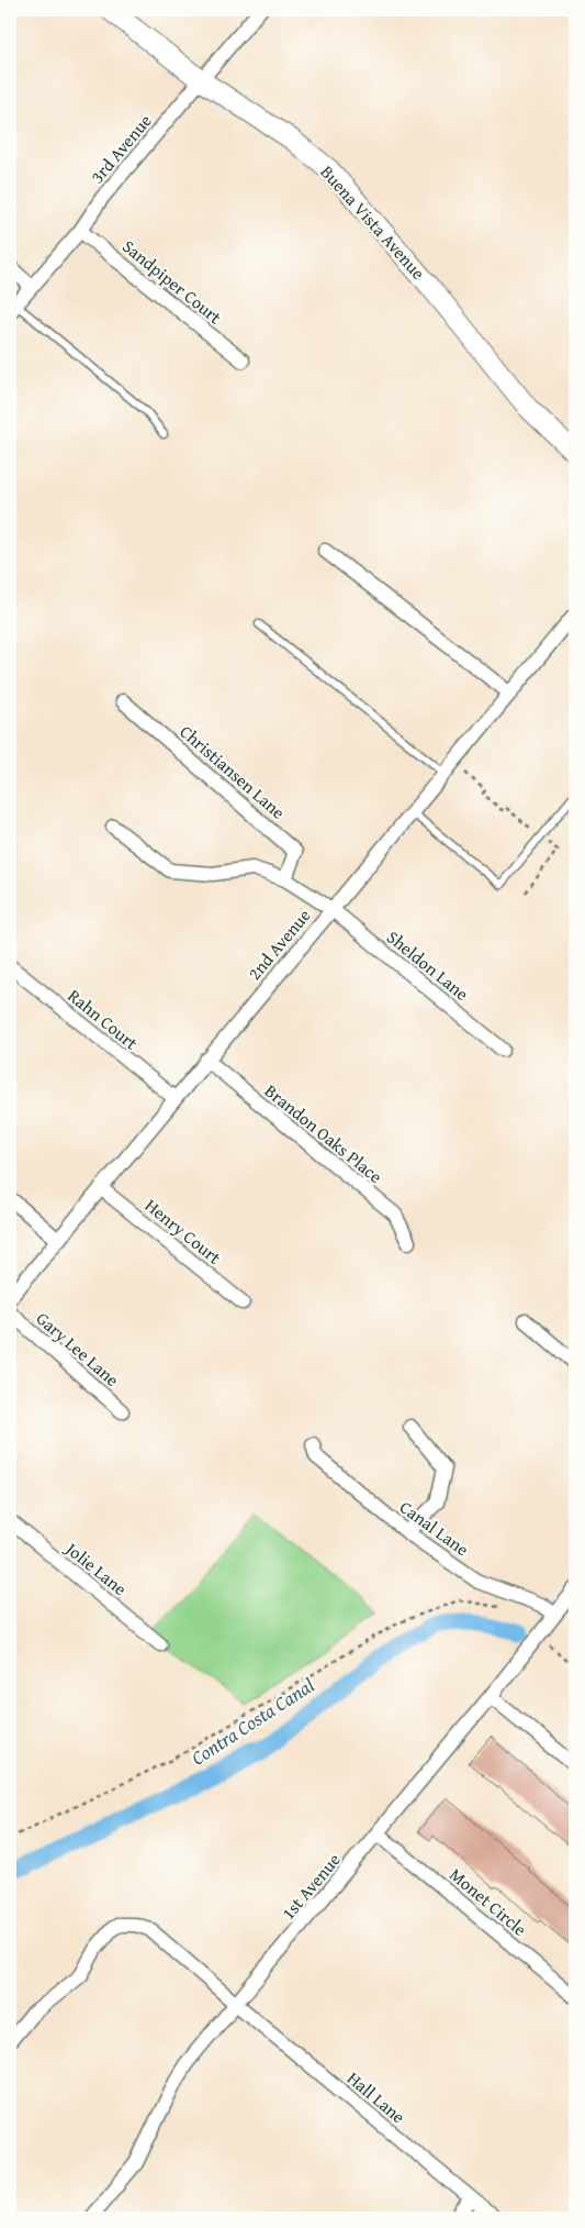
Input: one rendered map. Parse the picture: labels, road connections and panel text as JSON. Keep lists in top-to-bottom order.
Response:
{
  "streets": {
    "street": [
      "3rd Avenue",
      "Buena Vista Avenue",
      "Sandpiper Court",
      "Christiansen Lane",
      "2nd Avenue",
      "Sheldon Lane",
      "Rahn Court",
      "Brandon Oaks Place",
      "Henry Court",
      "Gary Lee Lane",
      "Canal Lane",
      "Jolie Lane",
      "1st Avenue",
      "Monet Circle",
      "Hall Lane"
    ]
  },
  "crossings": [
    ["3rd Avenue", "Buena Vista Avenue"],
    ["3rd Avenue", "Sandpiper Court"],
    ["Christiansen Lane", "Sheldon Lane"],
    ["2nd Avenue", "Sheldon Lane"],
    ["2nd Avenue", "Rahn Court"],
    ["2nd Avenue", "Brandon Oaks Place"],
    ["2nd Avenue", "Henry Court"],
    ["Canal Lane", "1st Avenue"],
    ["1st Avenue", "Monet Circle"],
    ["1st Avenue", "Hall Lane"]
  ],
  "water": ["Contra Costa Canal"]
}
